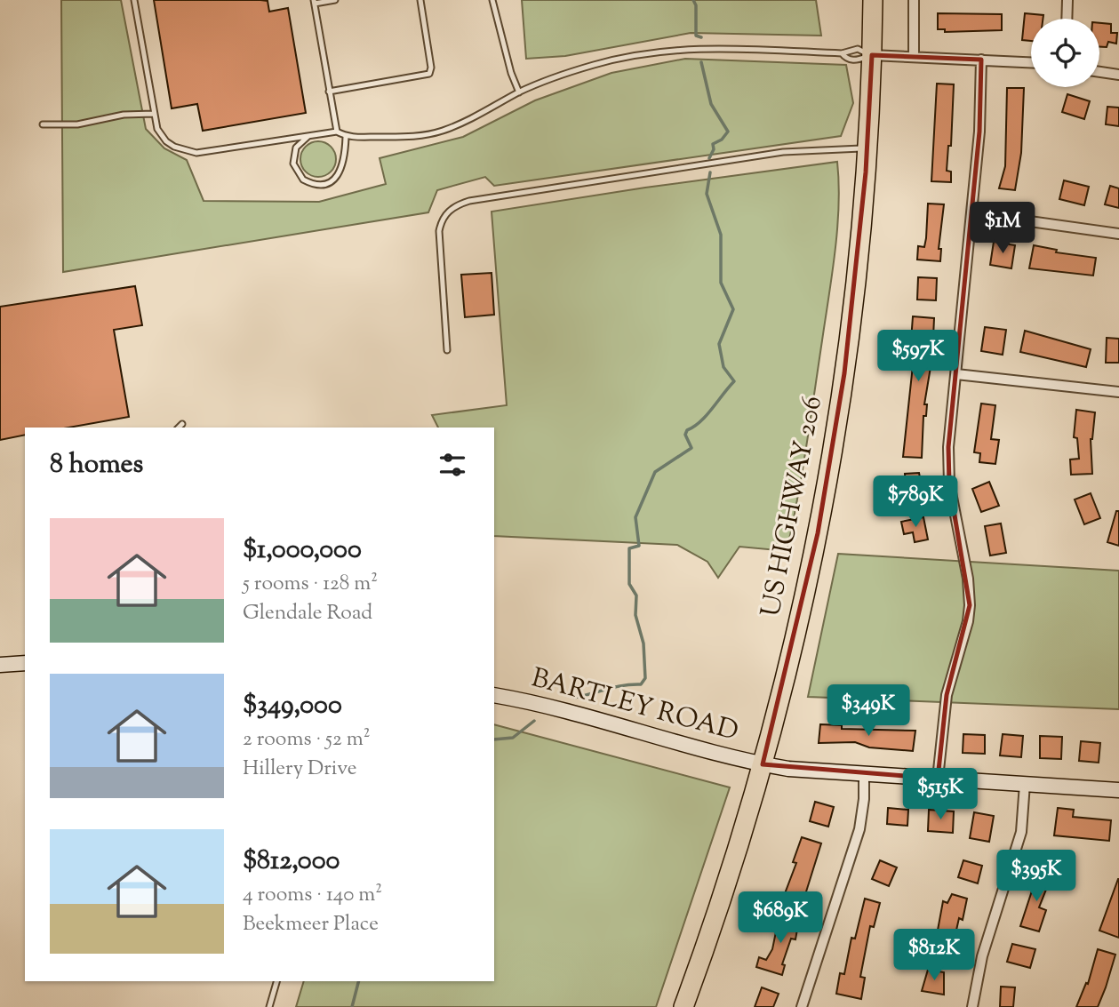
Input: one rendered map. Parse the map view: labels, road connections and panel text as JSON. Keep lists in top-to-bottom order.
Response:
{
  "streets": {
    "highway": ["US HIGHWAY 206"],
    "street": ["BARTLEY ROAD"]
  },
  "crossings": [
    ["US HIGHWAY 206", "BARTLEY ROAD"]
  ],
  "page": {
    "price": [
      "$1M",
      "$597K",
      "$789K",
      "$349K",
      "$515K",
      "$395K",
      "$689K",
      "$812K"
    ],
    "heading": "8 homes",
    "list": [
      {
        "name": "$1,000,000",
        "note": "5 rooms · 128 m² · Glendale Road"
      },
      {
        "name": "$349,000",
        "note": "2 rooms · 52 m² · Hillery Drive"
      },
      {
        "name": "$812,000",
        "note": "4 rooms · 140 m² · Beekmeer Place"
      }
    ]
  }
}
